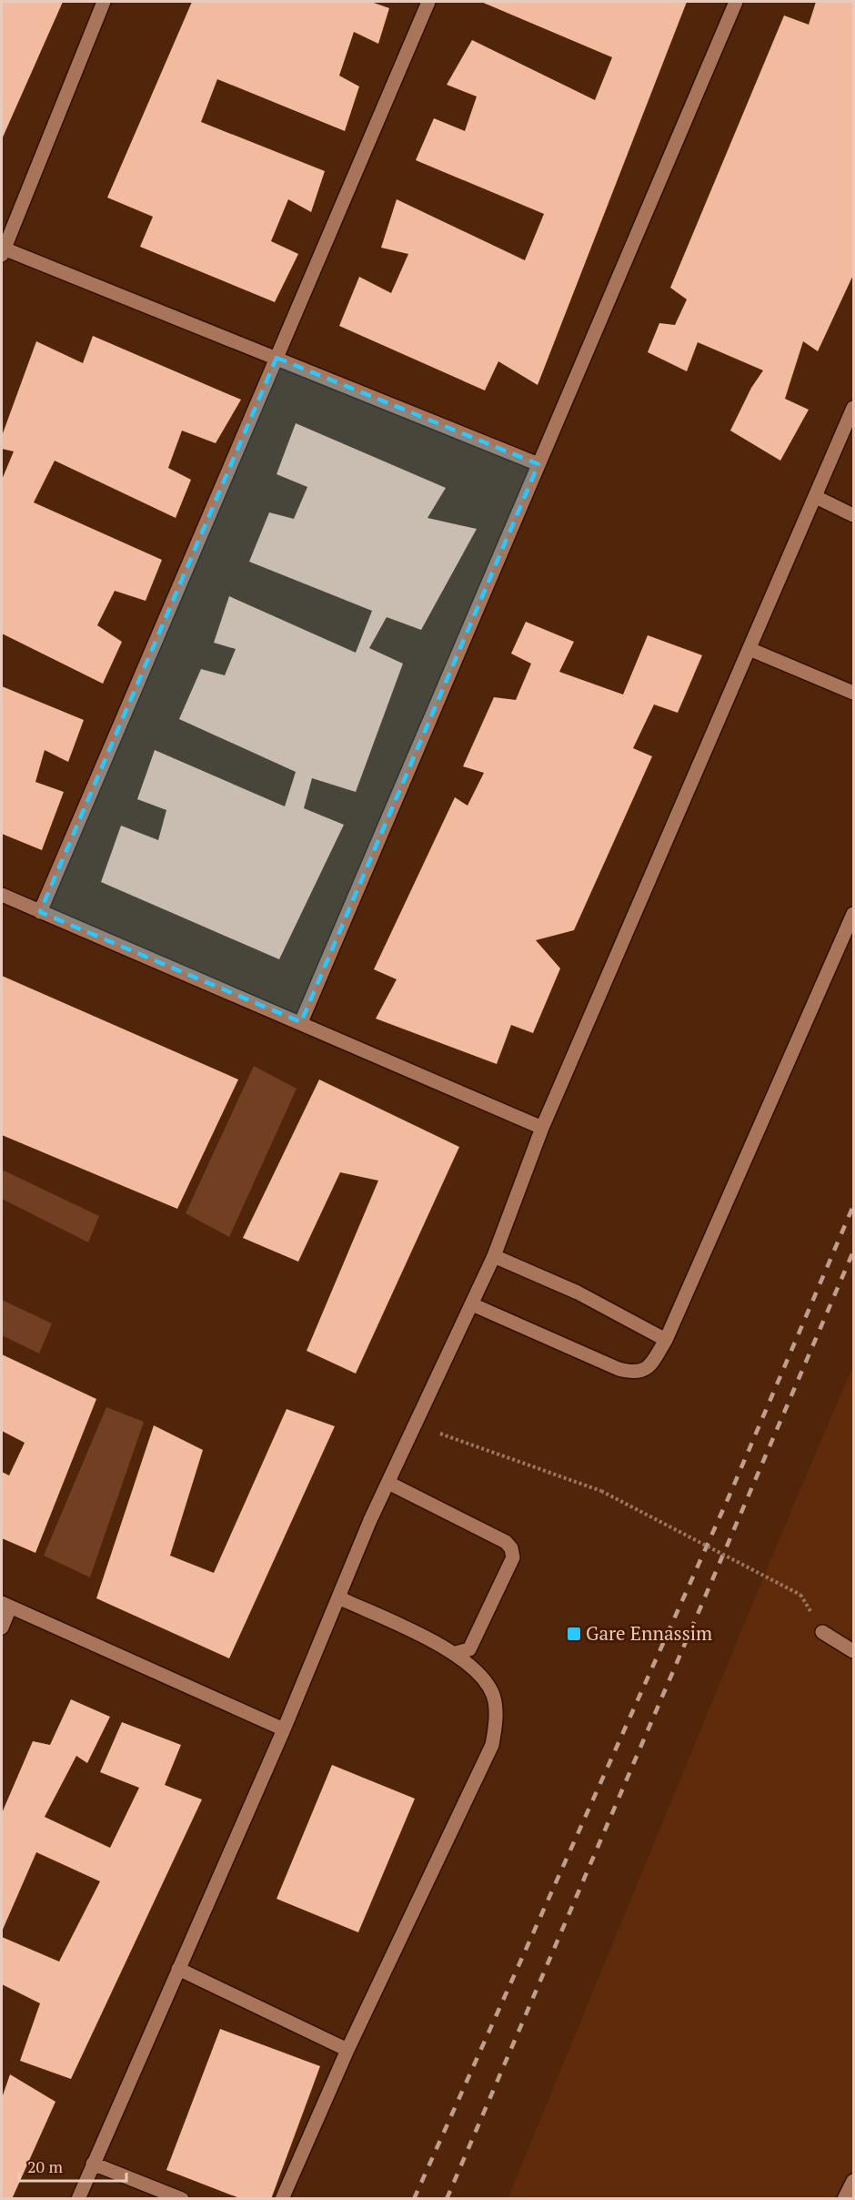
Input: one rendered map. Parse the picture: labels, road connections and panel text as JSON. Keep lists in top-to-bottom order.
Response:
{
  "places": {
    "transit": ["Gare Ennassim"]
  },
  "scale_bar": "20 m"
}
